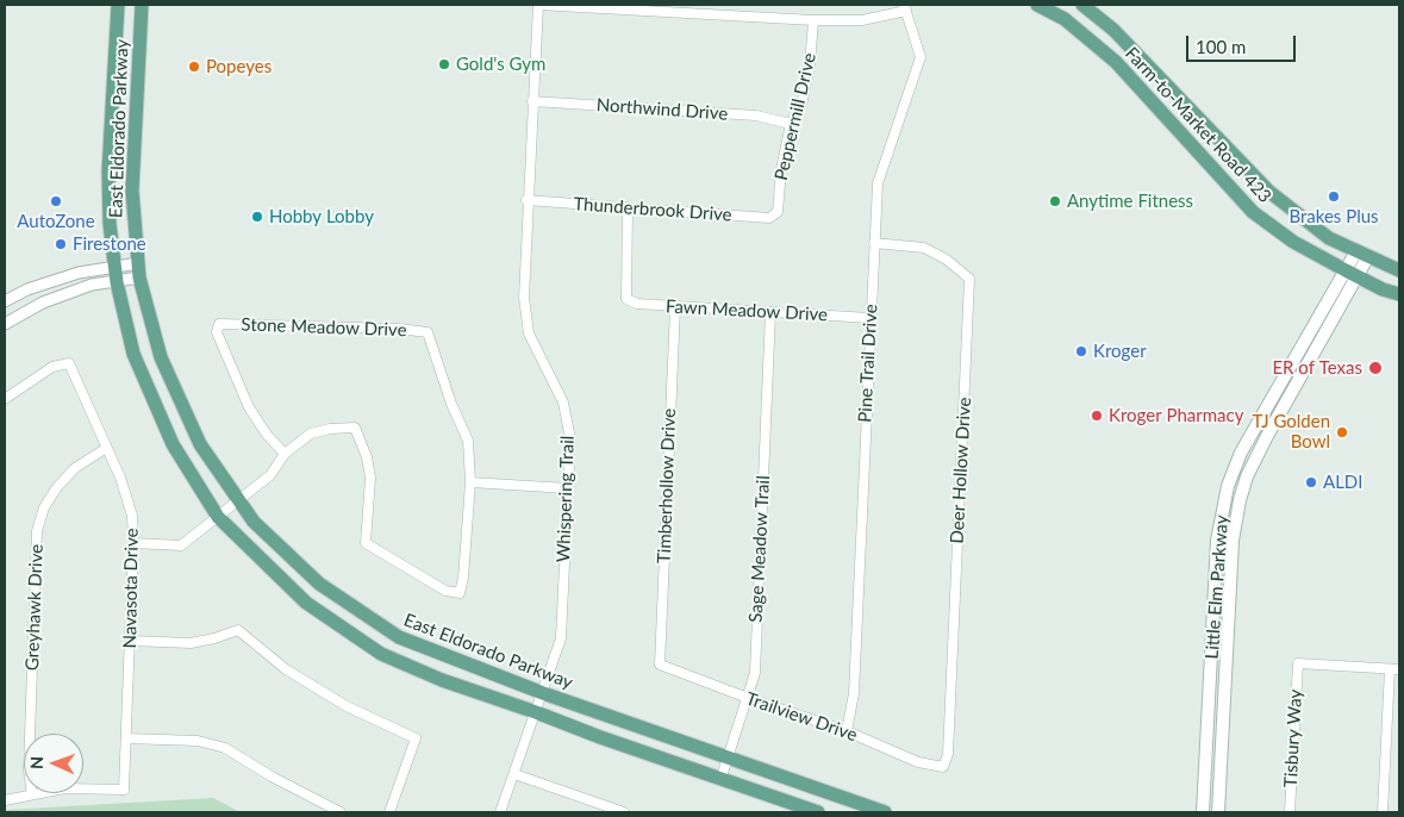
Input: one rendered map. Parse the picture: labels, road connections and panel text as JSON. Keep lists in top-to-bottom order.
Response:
{
  "streets": {
    "main road": ["Farm-to-Market Road 423", "East Eldorado Parkway", "Little Elm Parkway"],
    "street": [
      "Northwind Drive",
      "Peppermill Drive",
      "Thunderbrook Drive",
      "Fawn Meadow Drive",
      "Stone Meadow Drive",
      "Pine Trail Drive",
      "Deer Hollow Drive",
      "Timberhollow Drive",
      "Whispering Trail",
      "Sage Meadow Trail",
      "Navasota Drive",
      "Greyhawk Drive",
      "Trailview Drive",
      "Tisbury Way"
    ]
  },
  "crossings": [
    ["Northwind Drive", "Peppermill Drive"],
    ["Northwind Drive", "Whispering Trail"],
    ["Peppermill Drive", "Thunderbrook Drive"],
    ["Farm-to-Market Road 423", "Little Elm Parkway"],
    ["East Eldorado Parkway", "Whispering Trail"],
    ["East Eldorado Parkway", "Sage Meadow Trail"],
    ["Thunderbrook Drive", "Fawn Meadow Drive"],
    ["Thunderbrook Drive", "Whispering Trail"],
    ["Fawn Meadow Drive", "Pine Trail Drive"],
    ["Fawn Meadow Drive", "Timberhollow Drive"],
    ["Fawn Meadow Drive", "Sage Meadow Trail"],
    ["Pine Trail Drive", "Deer Hollow Drive"],
    ["Pine Trail Drive", "Trailview Drive"],
    ["Deer Hollow Drive", "Trailview Drive"],
    ["Timberhollow Drive", "Trailview Drive"],
    ["Sage Meadow Trail", "Trailview Drive"],
    ["Navasota Drive", "Greyhawk Drive"]
  ],
  "places": [
    "Gold's Gym",
    "Popeyes",
    "Brakes Plus",
    "AutoZone",
    "Anytime Fitness",
    "Hobby Lobby",
    "Firestone",
    "Kroger",
    "ER of Texas",
    "Kroger Pharmacy",
    "TJ Golden Bowl",
    "ALDI"
  ],
  "scale_bar": "100 m",
  "north": "left"
}
